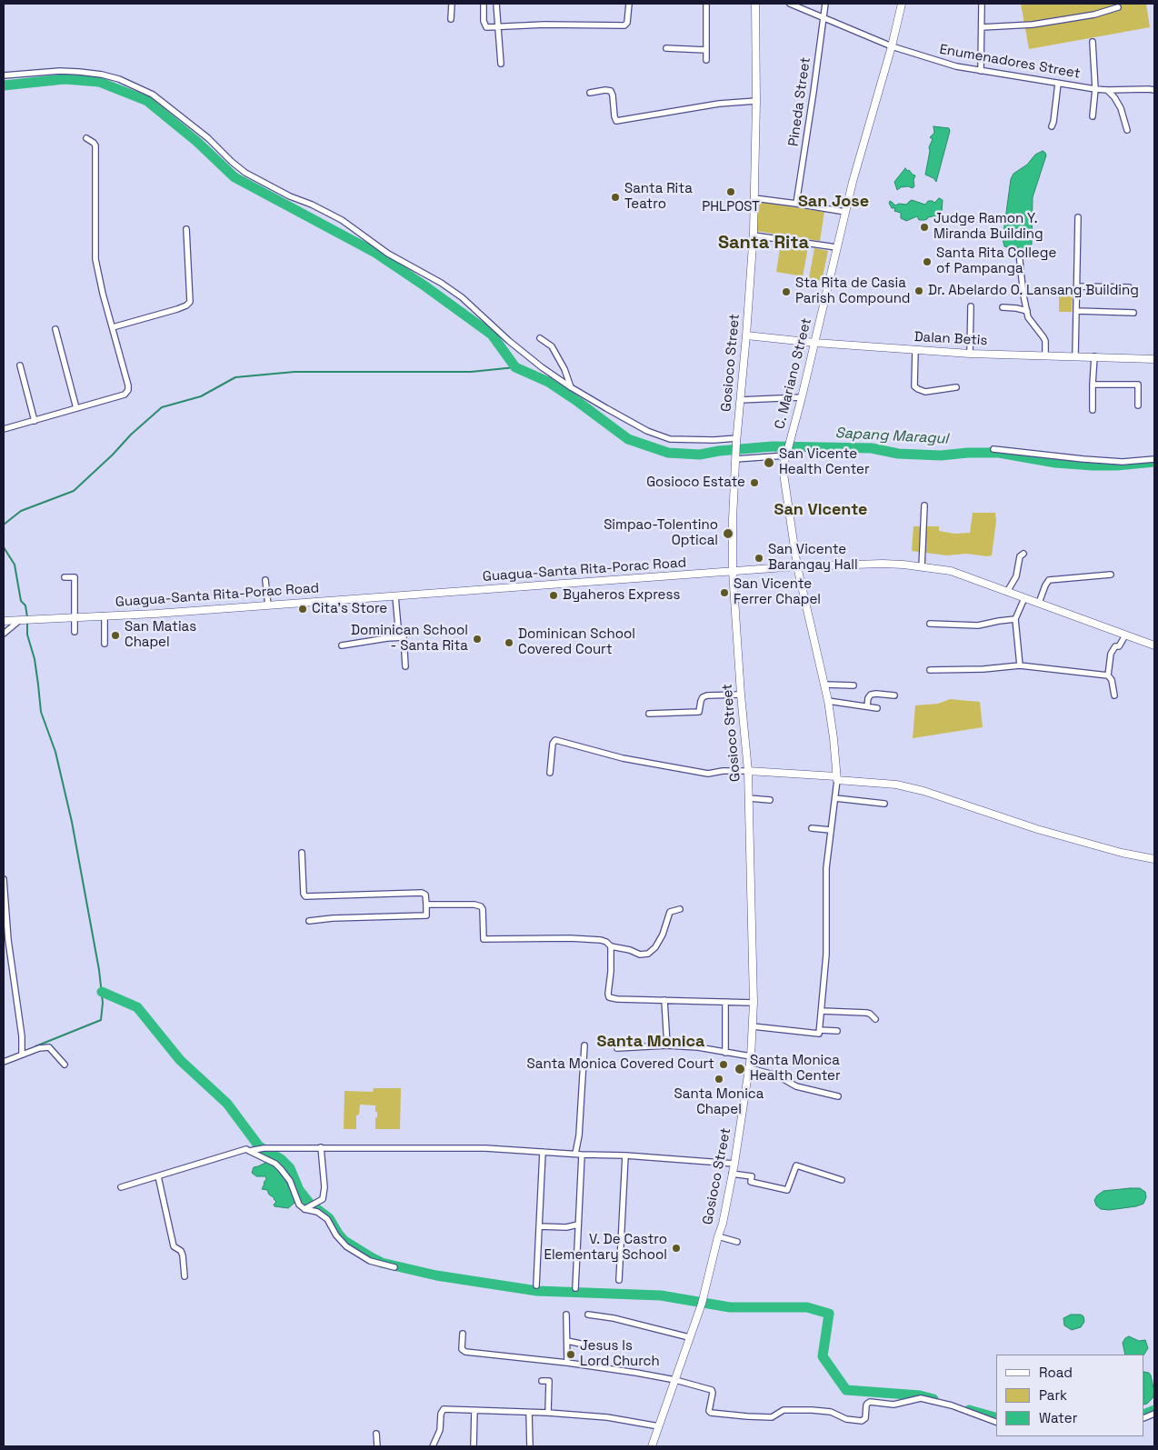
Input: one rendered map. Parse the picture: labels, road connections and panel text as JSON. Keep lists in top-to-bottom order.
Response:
{
  "streets": {
    "street": [
      "Enumenadores Street",
      "Pineda Street",
      "Dalan Betis",
      "Gosioco Street",
      "C. Mariano Street",
      "Guagua-Santa Rita-Porac Road"
    ]
  },
  "crossings": [
    ["Enumenadores Street", "Pineda Street"],
    ["Enumenadores Street", "C. Mariano Street"],
    ["Dalan Betis", "Gosioco Street"],
    ["Dalan Betis", "C. Mariano Street"],
    ["Gosioco Street", "Guagua-Santa Rita-Porac Road"],
    ["C. Mariano Street", "Guagua-Santa Rita-Porac Road"]
  ],
  "districts": [
    "San Jose",
    "Santa Rita",
    "San Vicente",
    "Santa Monica"
  ],
  "water": ["Sapang Maragul"],
  "places": [
    "PHLPOST",
    "Santa Rita Teatro",
    "Judge Ramon Y. Miranda Building",
    "Santa Rita College of Pampanga",
    "Dr. Abelardo O. Lansang Building",
    "Sta Rita de Casia Parish Compound",
    "San Vicente Health Center",
    "Gosioco Estate",
    "Simpao-Tolentino Optical",
    "San Vicente Barangay Hall",
    "San Vicente Ferrer Chapel",
    "Byaheros Express",
    "Cita's Store",
    "San Matias Chapel",
    "Dominican School - Santa Rita",
    "Dominican School Covered Court",
    "Santa Monica Covered Court",
    "Santa Monica Health Center",
    "Santa Monica Chapel",
    "V. De Castro Elementary School",
    "Jesus Is Lord Church"
  ],
  "legend": ["Road", "Park", "Water"]
}
